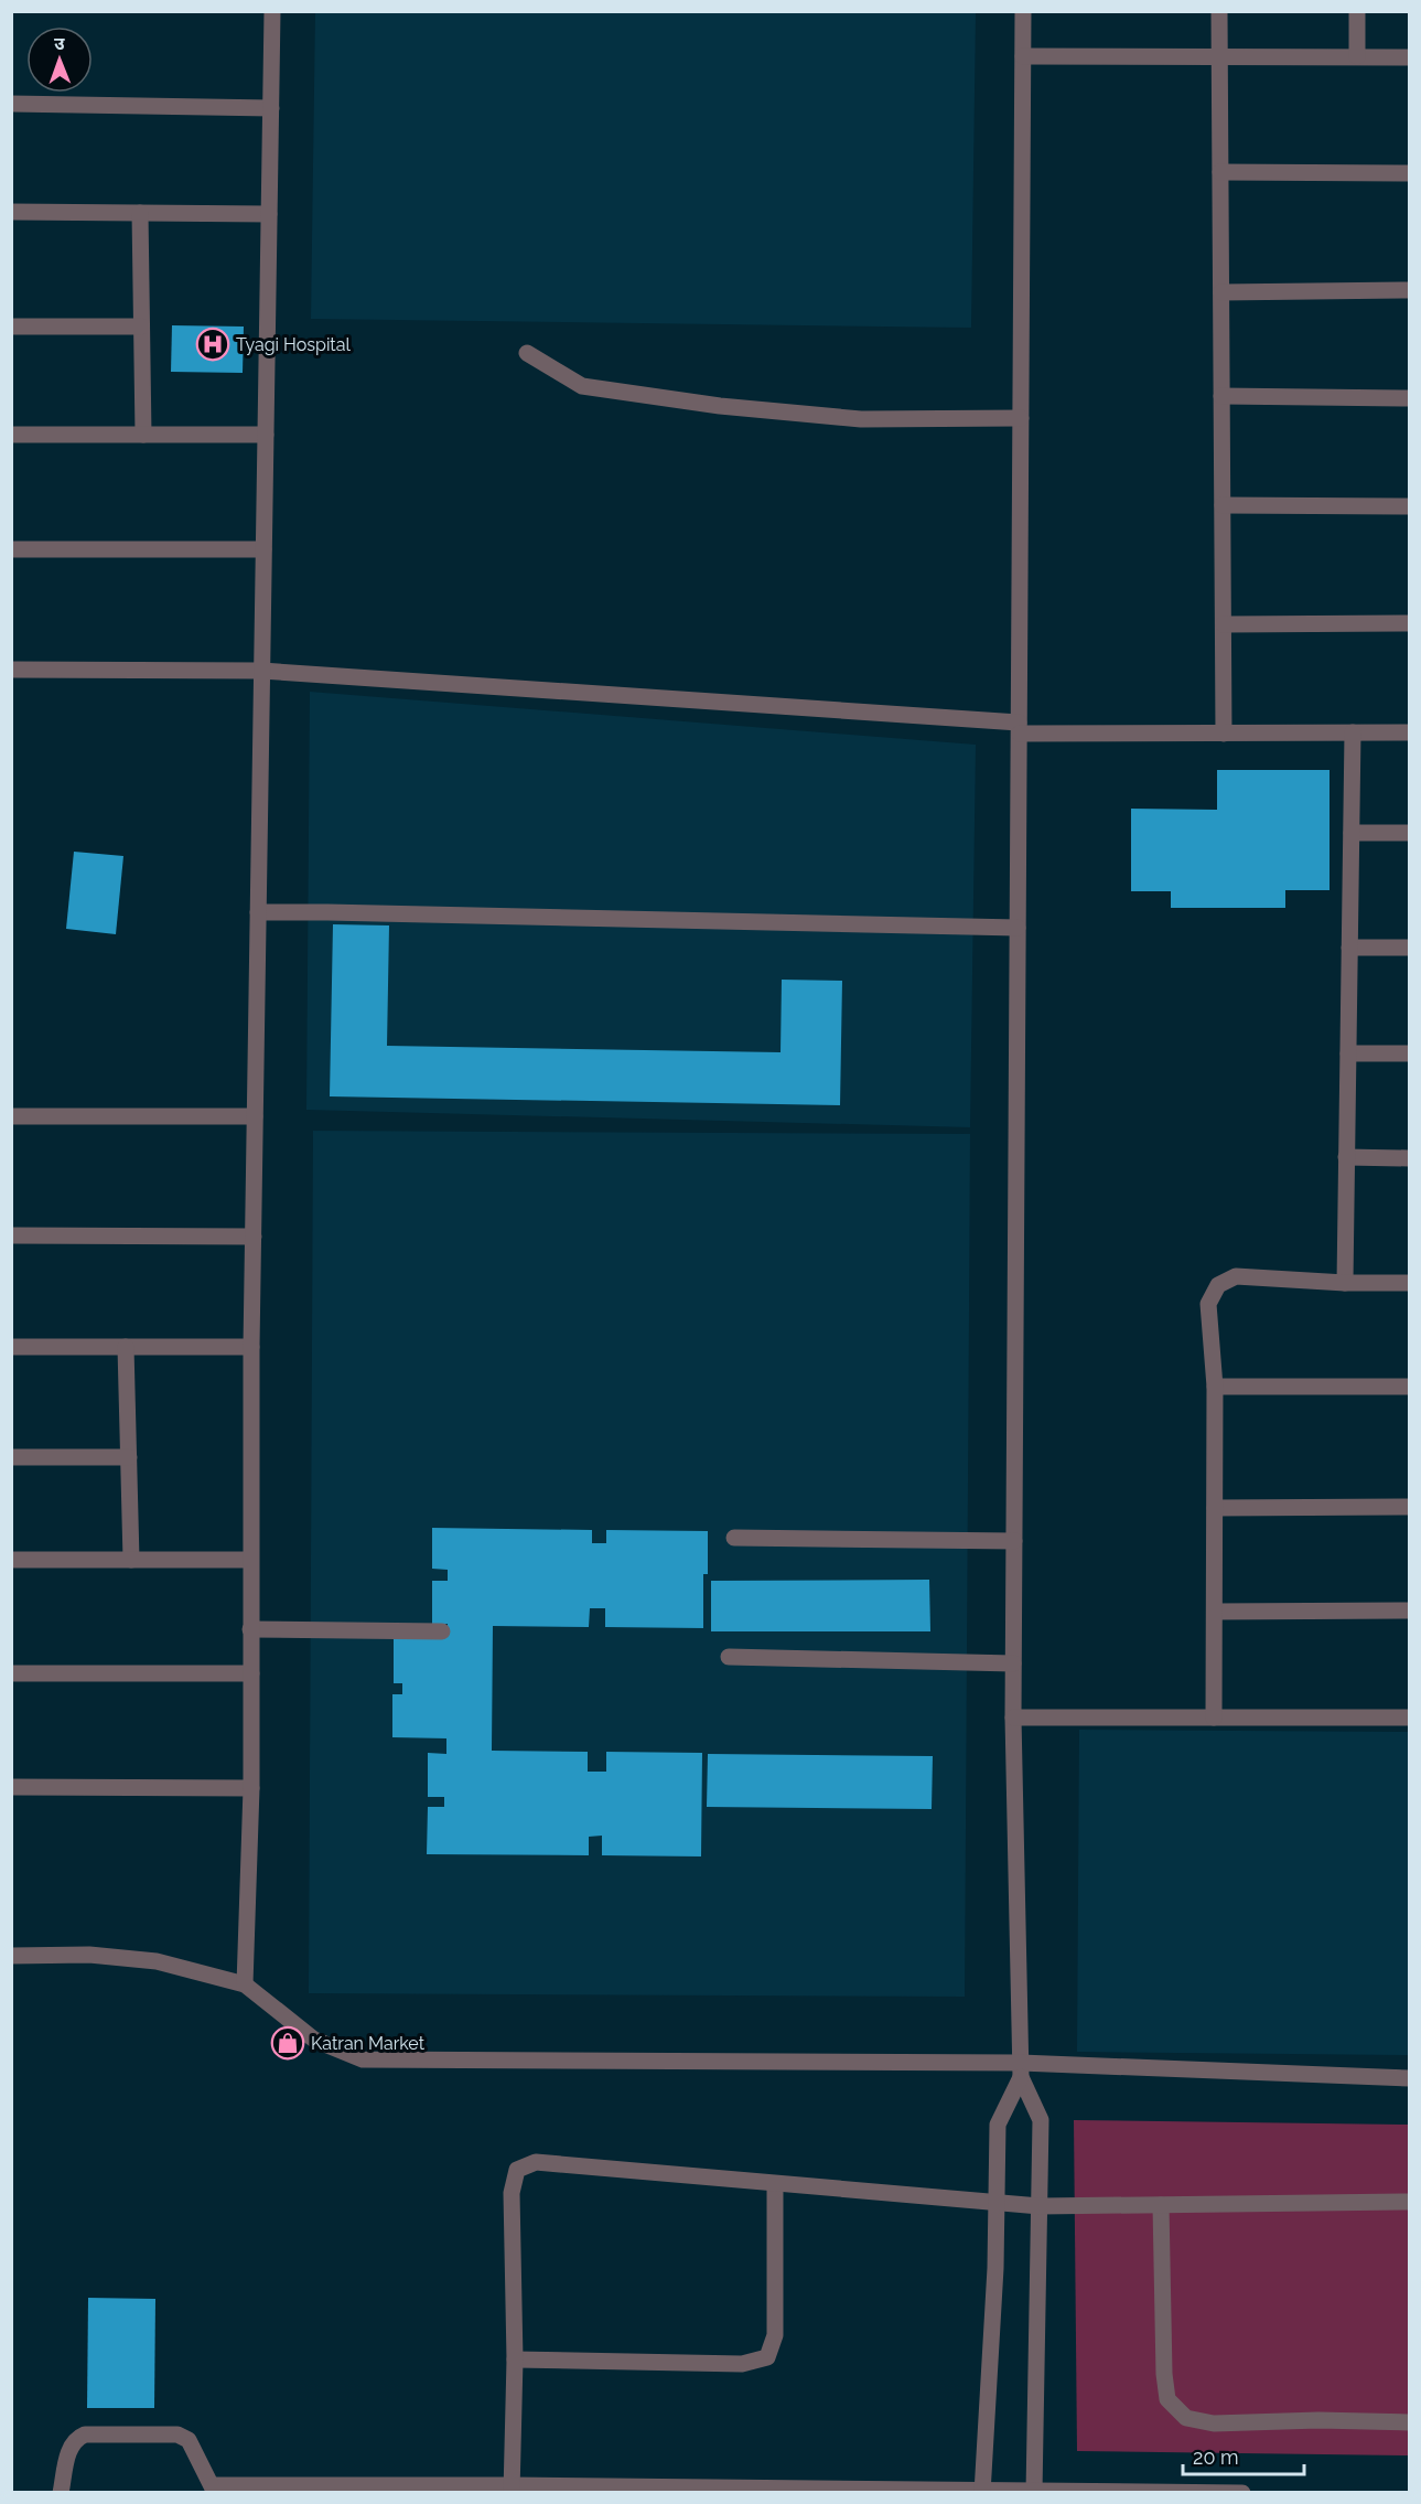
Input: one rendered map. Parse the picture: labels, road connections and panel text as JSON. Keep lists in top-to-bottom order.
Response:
{
  "places": {
    "hospital": ["Tyagi Hospital"],
    "shop": ["Katran Market"]
  },
  "scale_bar": "20 m",
  "north": "top"
}
